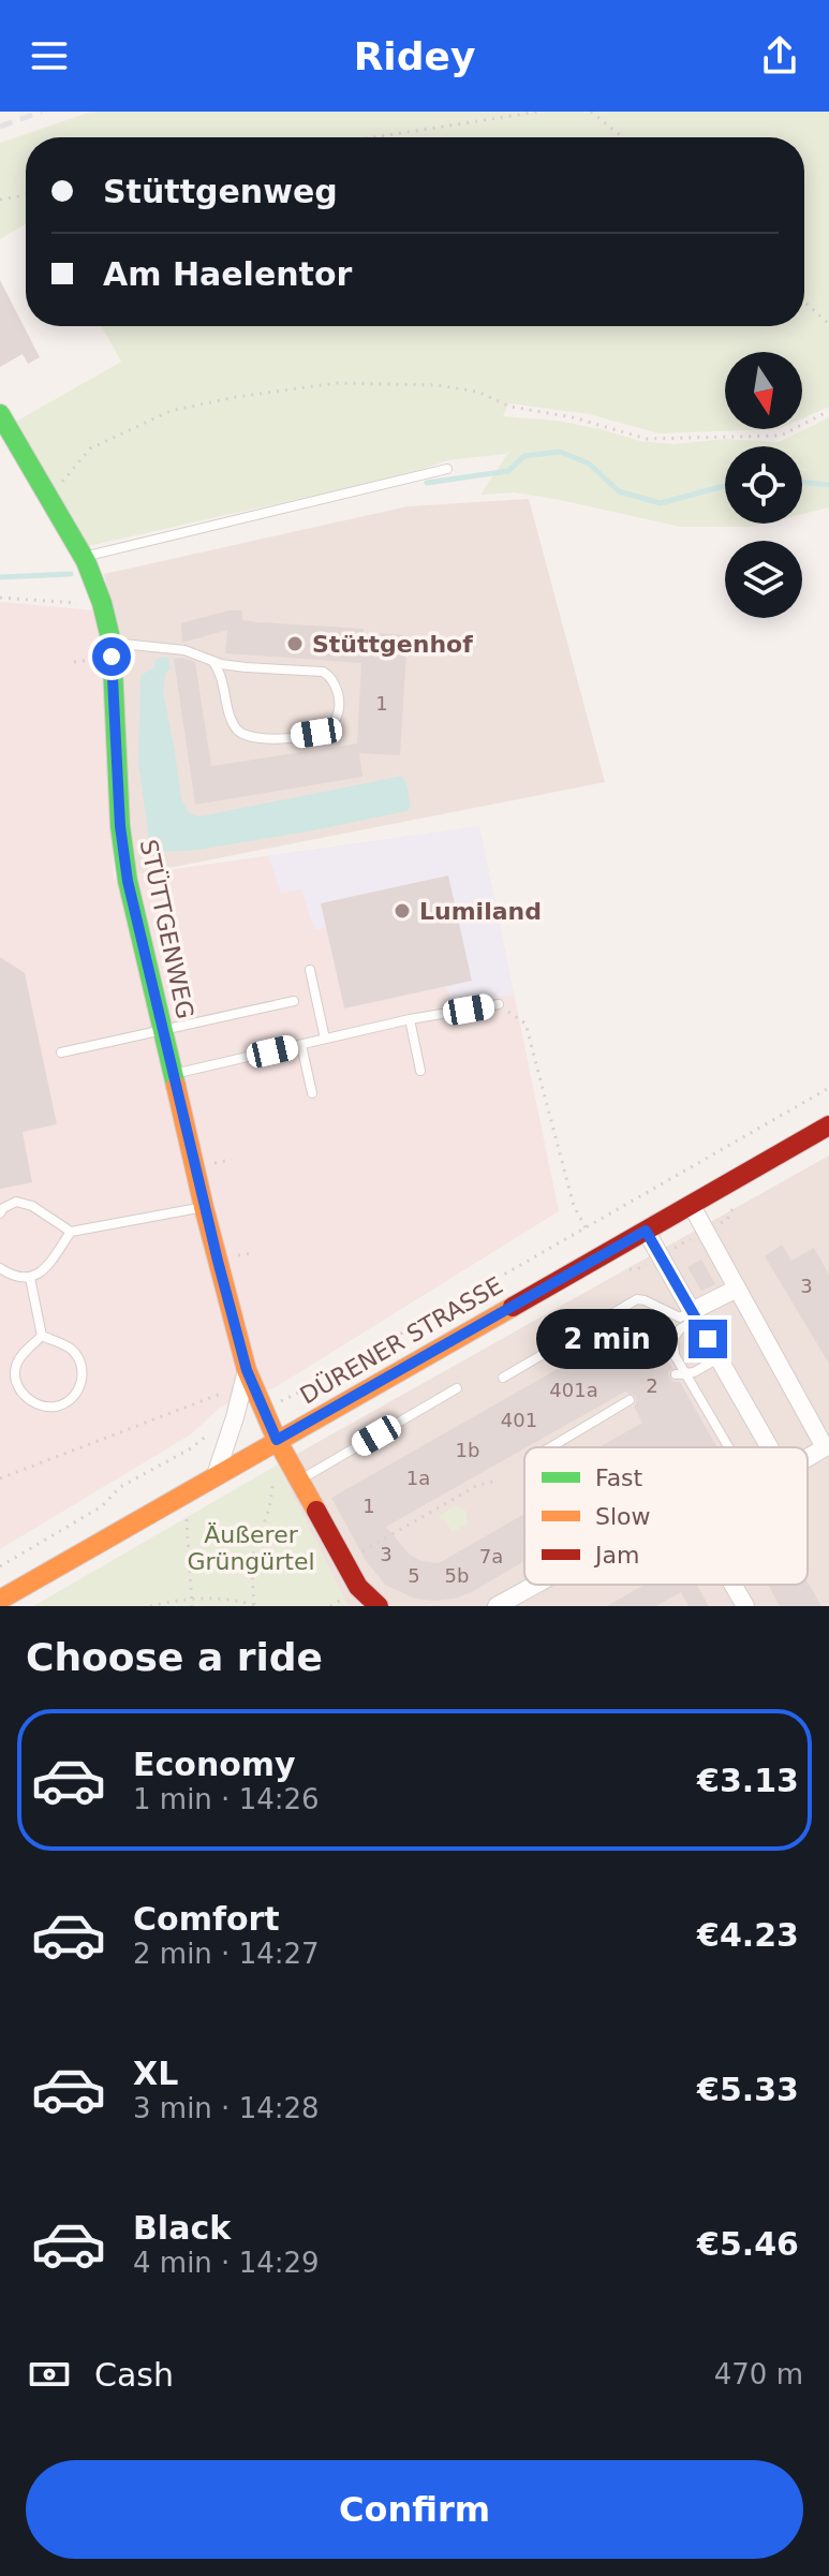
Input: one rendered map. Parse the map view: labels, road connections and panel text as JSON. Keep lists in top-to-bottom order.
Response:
{
  "streets": {
    "street": ["STÜTTGENWEG", "DÜRENER STRASSE"]
  },
  "crossings": [
    ["STÜTTGENWEG", "DÜRENER STRASSE"]
  ],
  "parks": ["Äußerer Grüngürtel"],
  "places": ["Stüttgenhof", "Lumiland"],
  "house_numbers": [
    "1",
    "3",
    "2",
    "401a",
    "401",
    "1b",
    "1a",
    "1",
    "3",
    "7a",
    "5",
    "5b"
  ],
  "legend": ["Fast", "Slow", "Jam"],
  "north": "bottom",
  "page": {
    "header": "Ridey",
    "banner": ["Stüttgenweg", "Am Haelentor"],
    "bubble": "2 min",
    "heading": "Choose a ride",
    "list": [
      {
        "name": "Economy",
        "note": "1 min · 14:26",
        "value": "€3.13"
      },
      {
        "name": "Comfort",
        "note": "2 min · 14:27",
        "value": "€4.23"
      },
      {
        "name": "XL",
        "note": "3 min · 14:28",
        "value": "€5.33"
      },
      {
        "name": "Black",
        "note": "4 min · 14:29",
        "value": "€5.46"
      }
    ],
    "pay": ["Cash", "470 m"],
    "buttons": "Confirm"
  }
}
